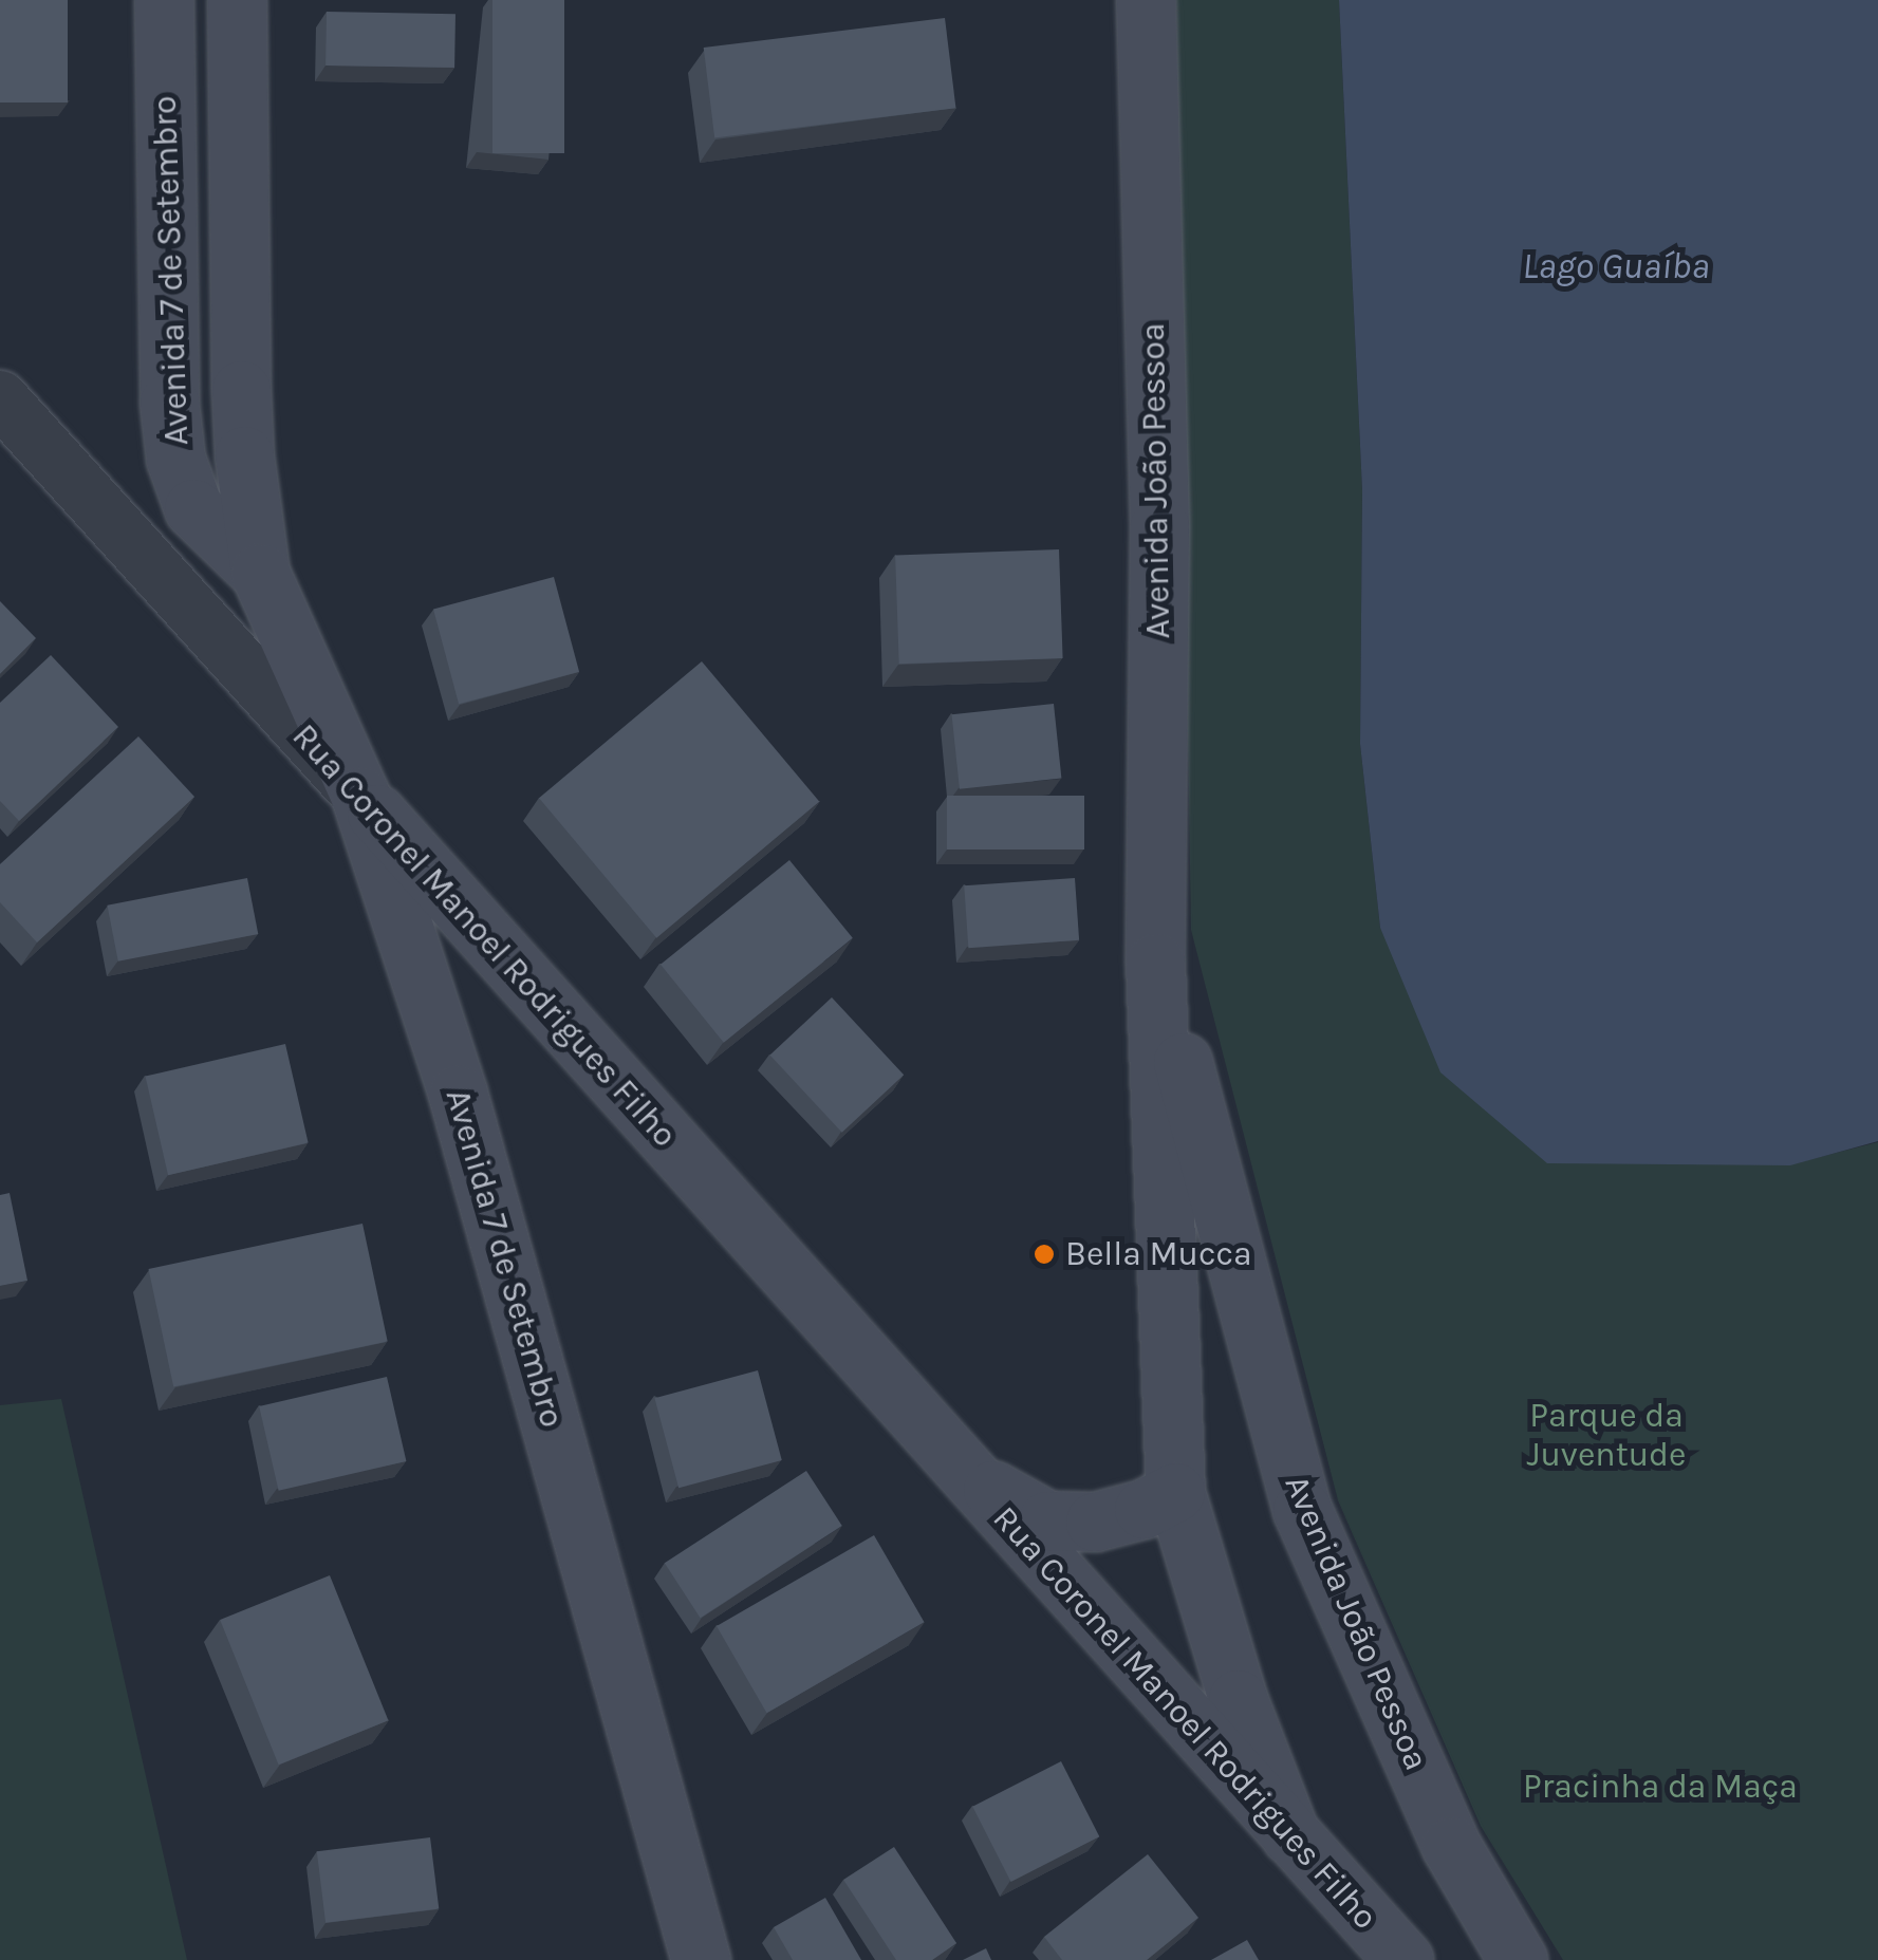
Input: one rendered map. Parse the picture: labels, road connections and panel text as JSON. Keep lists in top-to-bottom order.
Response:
{
  "streets": {
    "street": ["Avenida 7 de Setembro", "Avenida João Pessoa", "Rua Coronel Manoel Rodrigues Filho"]
  },
  "crossings": [
    ["Avenida 7 de Setembro", "Rua Coronel Manoel Rodrigues Filho"],
    ["Avenida João Pessoa", "Rua Coronel Manoel Rodrigues Filho"]
  ],
  "water": ["Lago Guaíba"],
  "parks": ["Parque da Juventude", "Pracinha da Maça"],
  "places": ["Bella Mucca"]
}
